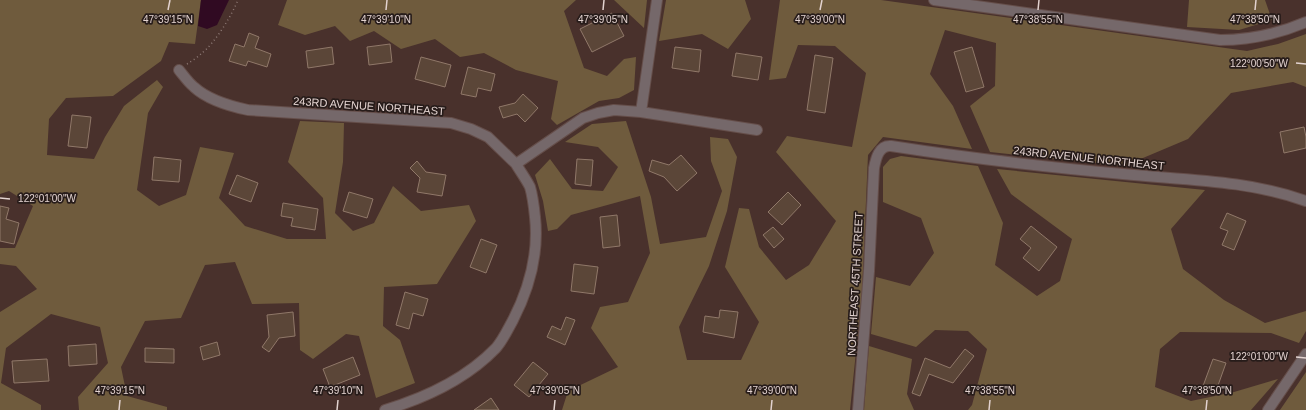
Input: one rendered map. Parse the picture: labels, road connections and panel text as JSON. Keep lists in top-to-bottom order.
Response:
{
  "streets": {
    "street": ["243RD AVENUE NORTHEAST", "NORTHEAST 45TH STREET"]
  },
  "crossings": [
    ["243RD AVENUE NORTHEAST", "NORTHEAST 45TH STREET"]
  ],
  "coordinates": [
    "47°39'15\"N",
    "47°39'10\"N",
    "47°39'05\"N",
    "47°39'00\"N",
    "47°38'55\"N",
    "47°38'50\"N",
    "122°00'50\"W",
    "122°01'00\"W"
  ]
}
